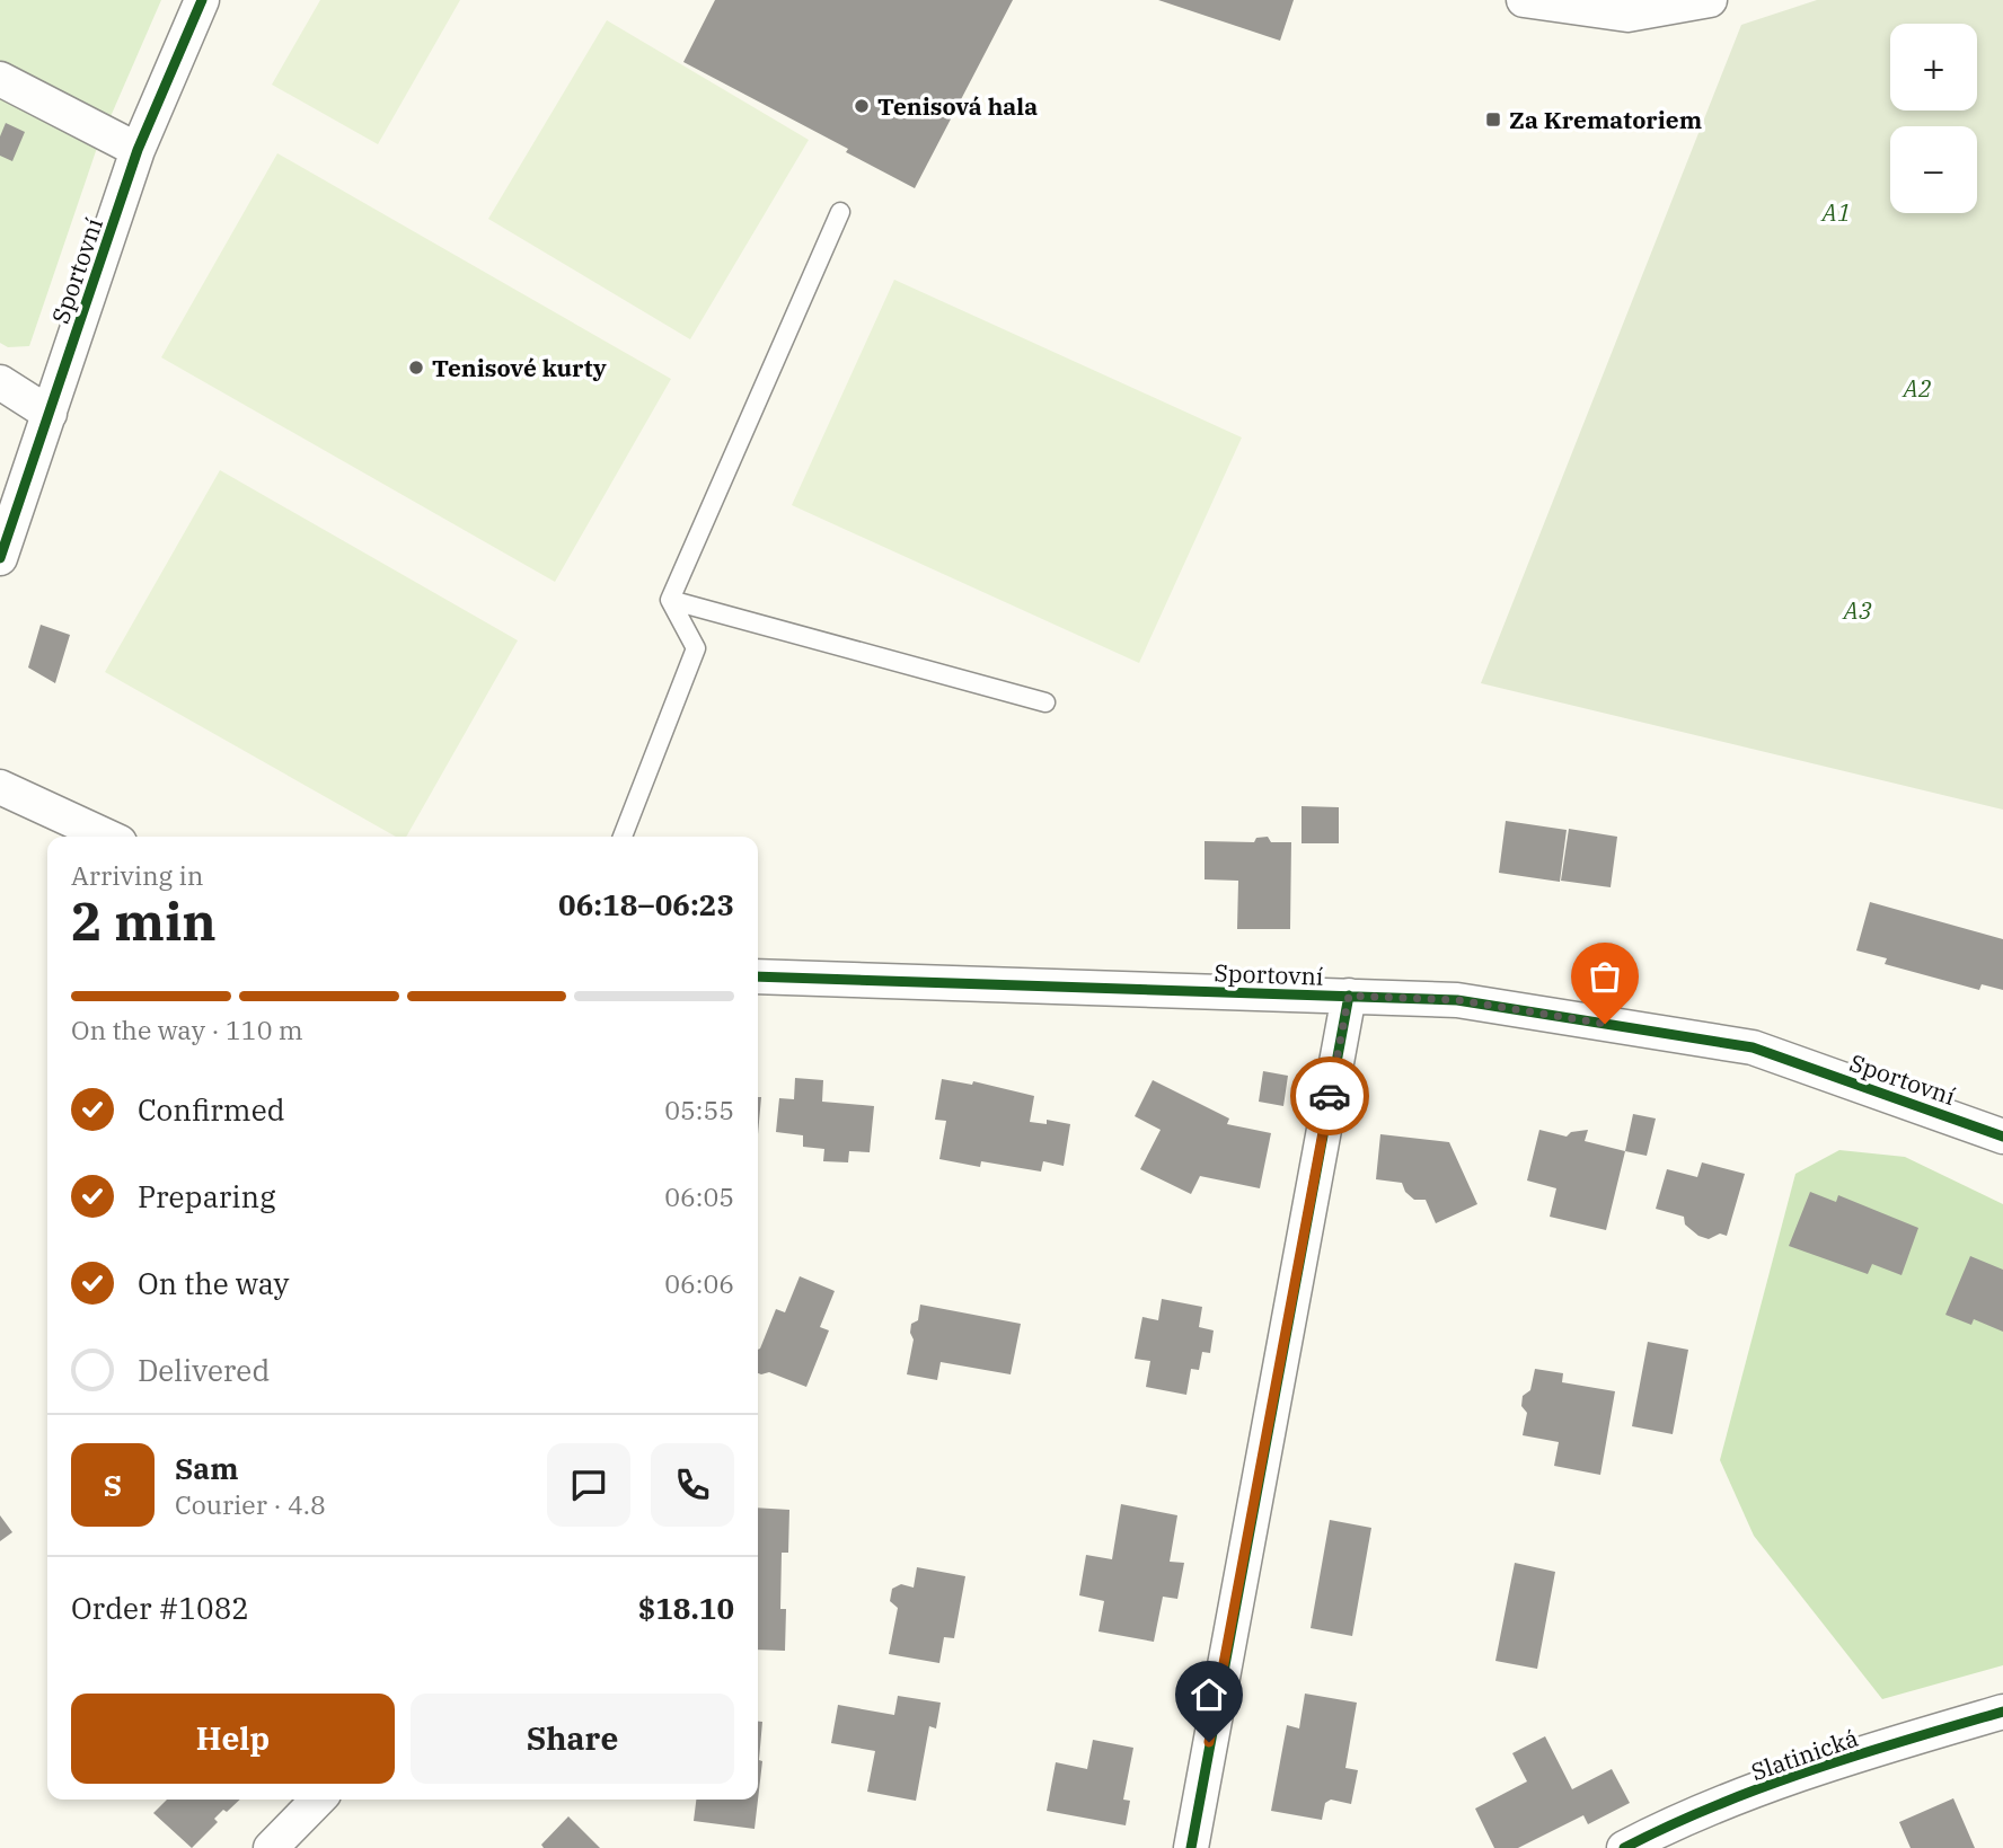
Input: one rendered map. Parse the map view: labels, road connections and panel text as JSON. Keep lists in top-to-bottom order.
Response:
{
  "streets": {
    "street": ["Sportovní", "Slatinická"]
  },
  "parks": ["A1", "A2", "A3"],
  "places": {
    "other": ["Tenisová hala", "Tenisové kurty"],
    "transit": ["Za Krematoriem"]
  },
  "page": {
    "map_buttons": ["+", "−"],
    "heading": ["2 min", "Arriving in", "06:18–06:23"],
    "panel": [
      "Sam",
      "Courier · 4.8",
      "Order #1082",
      "$18.10"
    ],
    "bar": "On the way · 110 m",
    "list": [
      ["Confirmed", "05:55"],
      ["Preparing", "06:05"],
      ["On the way", "06:06"],
      "Delivered"
    ],
    "round": "S",
    "buttons": ["Help", "Share"]
  }
}
